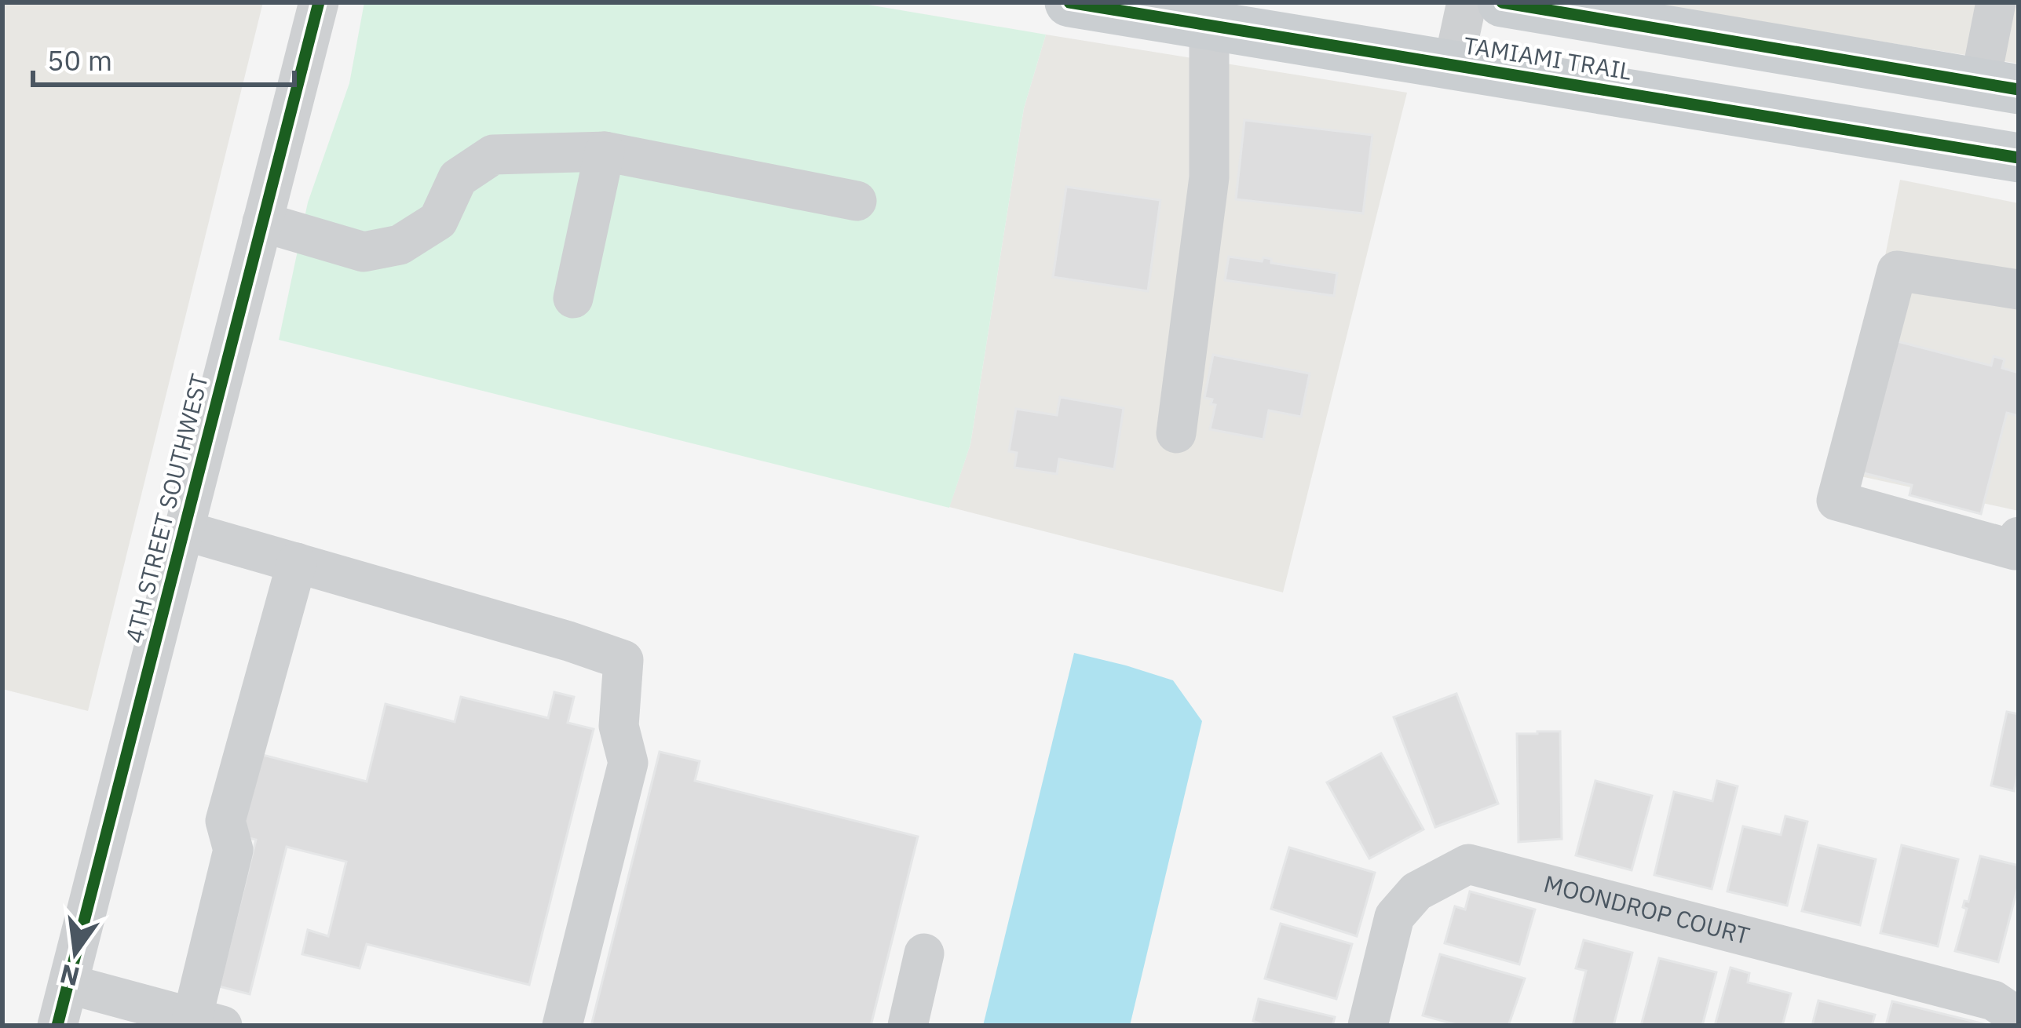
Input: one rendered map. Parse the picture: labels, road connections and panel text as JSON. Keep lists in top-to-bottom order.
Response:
{
  "streets": {
    "main road": ["TAMIAMI TRAIL"],
    "street": ["4TH STREET SOUTHWEST", "MOONDROP COURT"]
  },
  "scale_bar": "50 m",
  "north": "bottom"
}
